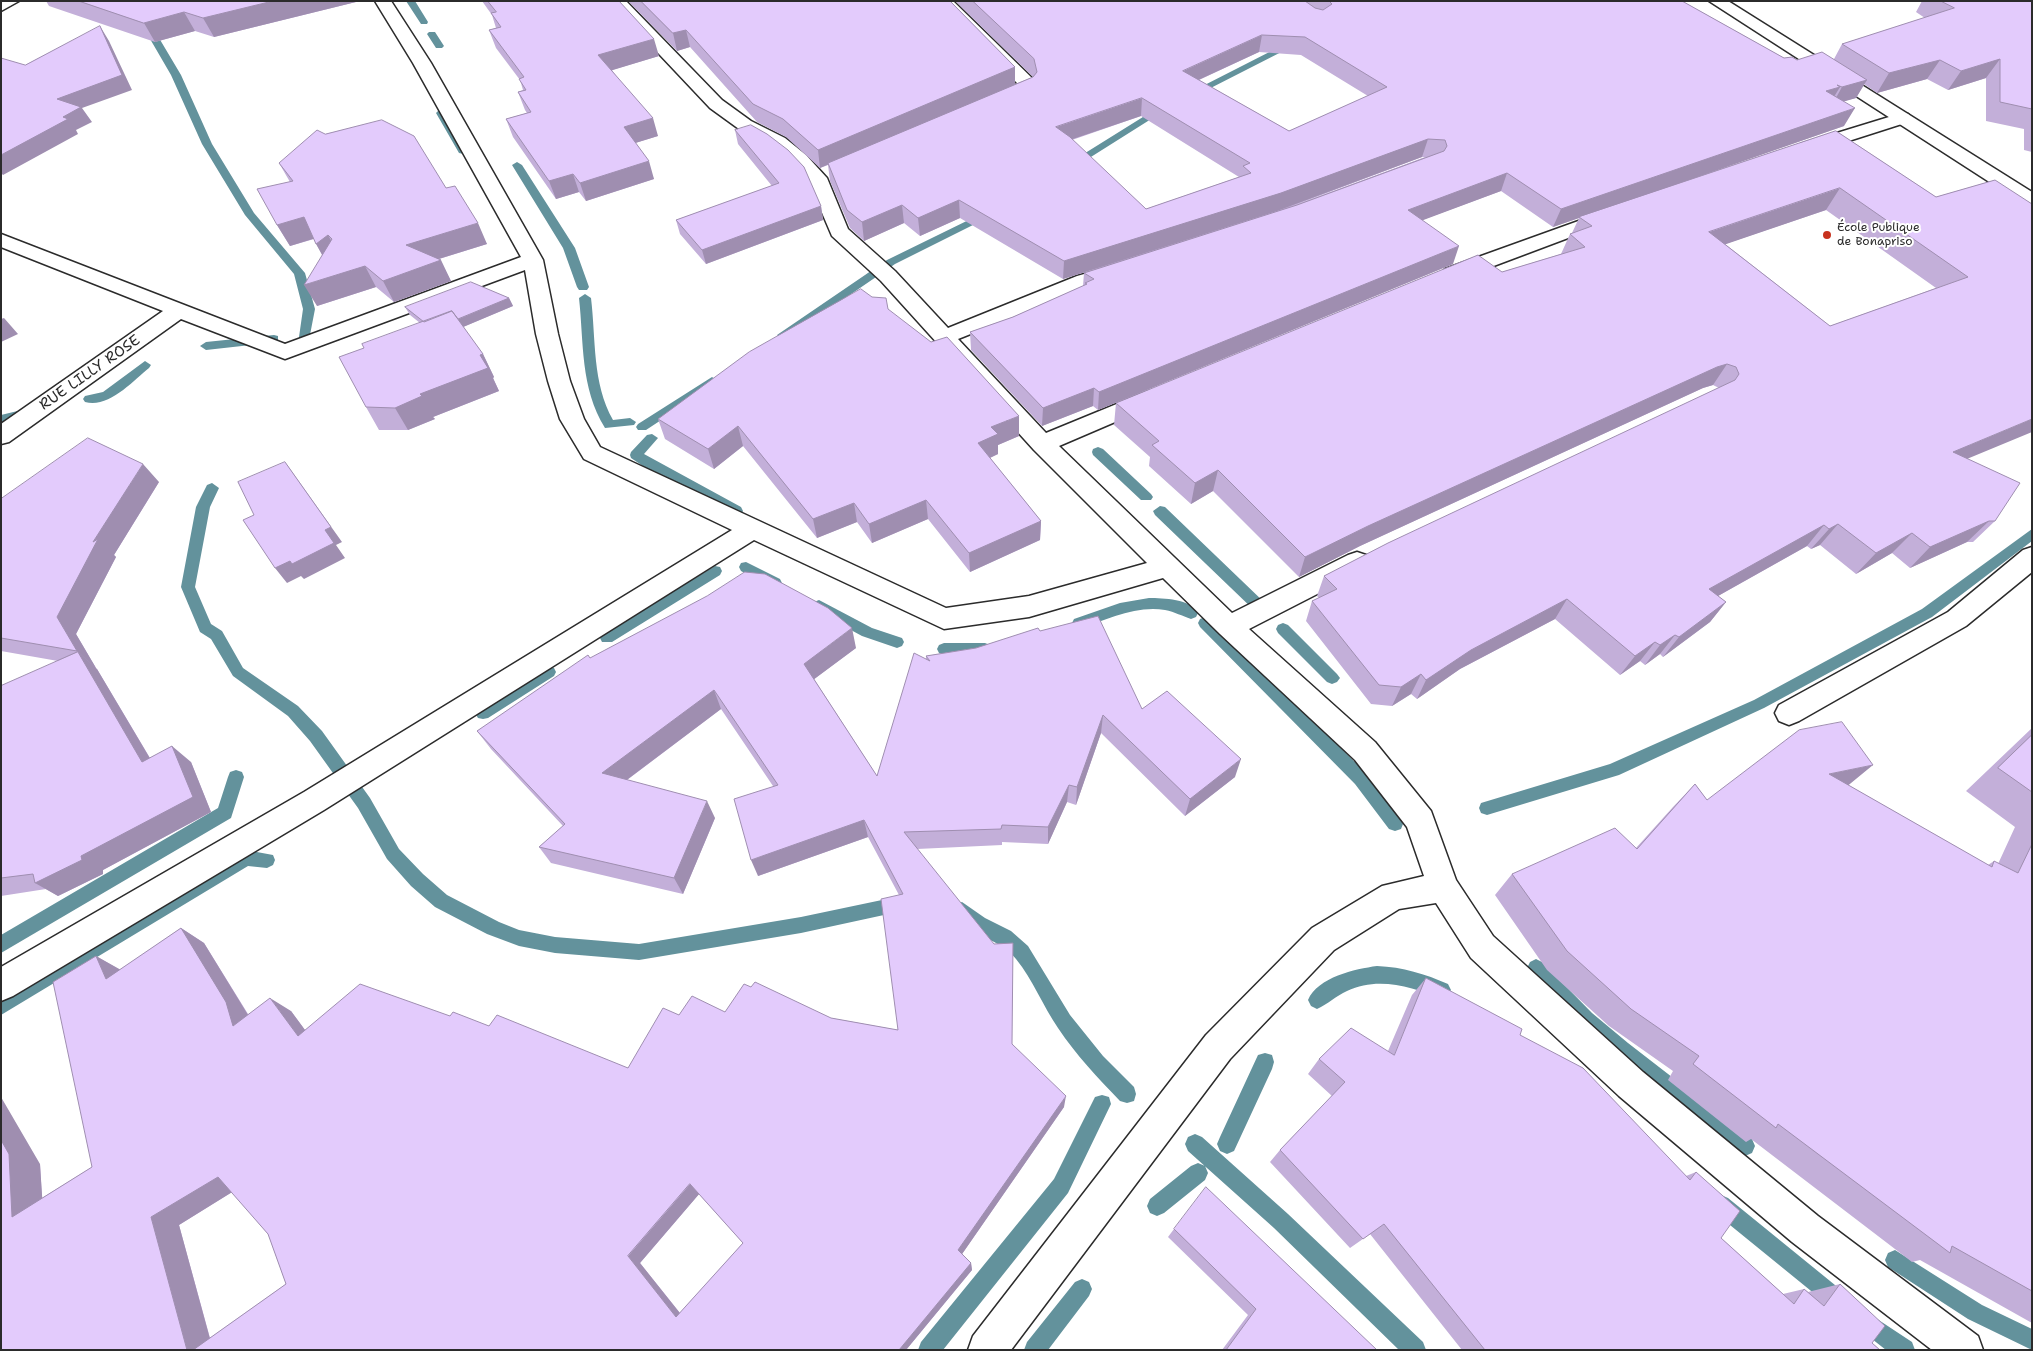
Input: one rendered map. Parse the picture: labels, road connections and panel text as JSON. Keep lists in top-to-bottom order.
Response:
{
  "streets": {
    "street": ["RUE LILLY ROSE"]
  },
  "places": ["École Publique de Bonapriso"]
}
